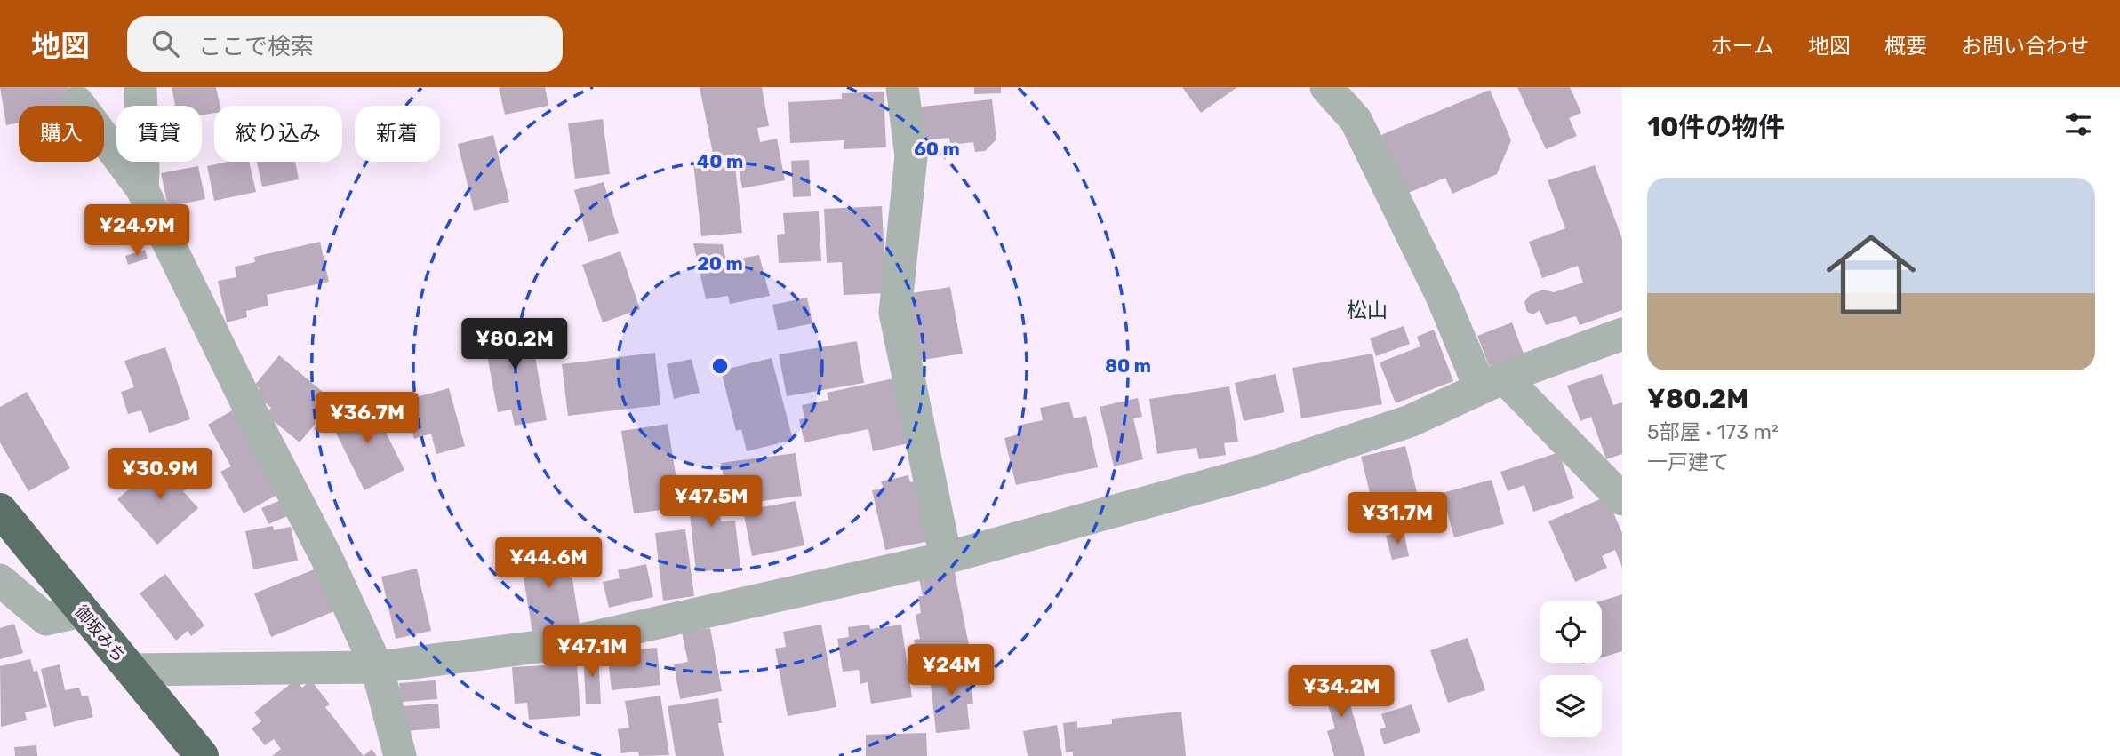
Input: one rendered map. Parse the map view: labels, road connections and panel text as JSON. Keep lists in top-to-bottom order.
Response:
{
  "streets": {
    "highway": ["御坂みち"]
  },
  "districts": ["松山"],
  "page": {
    "header": "地図",
    "search": "ここで検索",
    "nav": [
      "ホーム",
      "地図",
      "概要",
      "お問い合わせ"
    ],
    "heading": "10件の物件",
    "chip": [
      "購入",
      "賃貸",
      "絞り込み",
      "新着"
    ],
    "list": [
      {
        "name": "¥80.2M",
        "note": "5部屋 · 173 m² · 一戸建て"
      }
    ],
    "price": [
      "¥24.9M",
      "¥80.2M",
      "¥36.7M",
      "¥30.9M",
      "¥47.5M",
      "¥31.7M",
      "¥44.6M",
      "¥47.1M",
      "¥24M",
      "¥34.2M"
    ]
  },
  "rings": [
    "60 m",
    "40 m",
    "20 m",
    "80 m"
  ]
}
